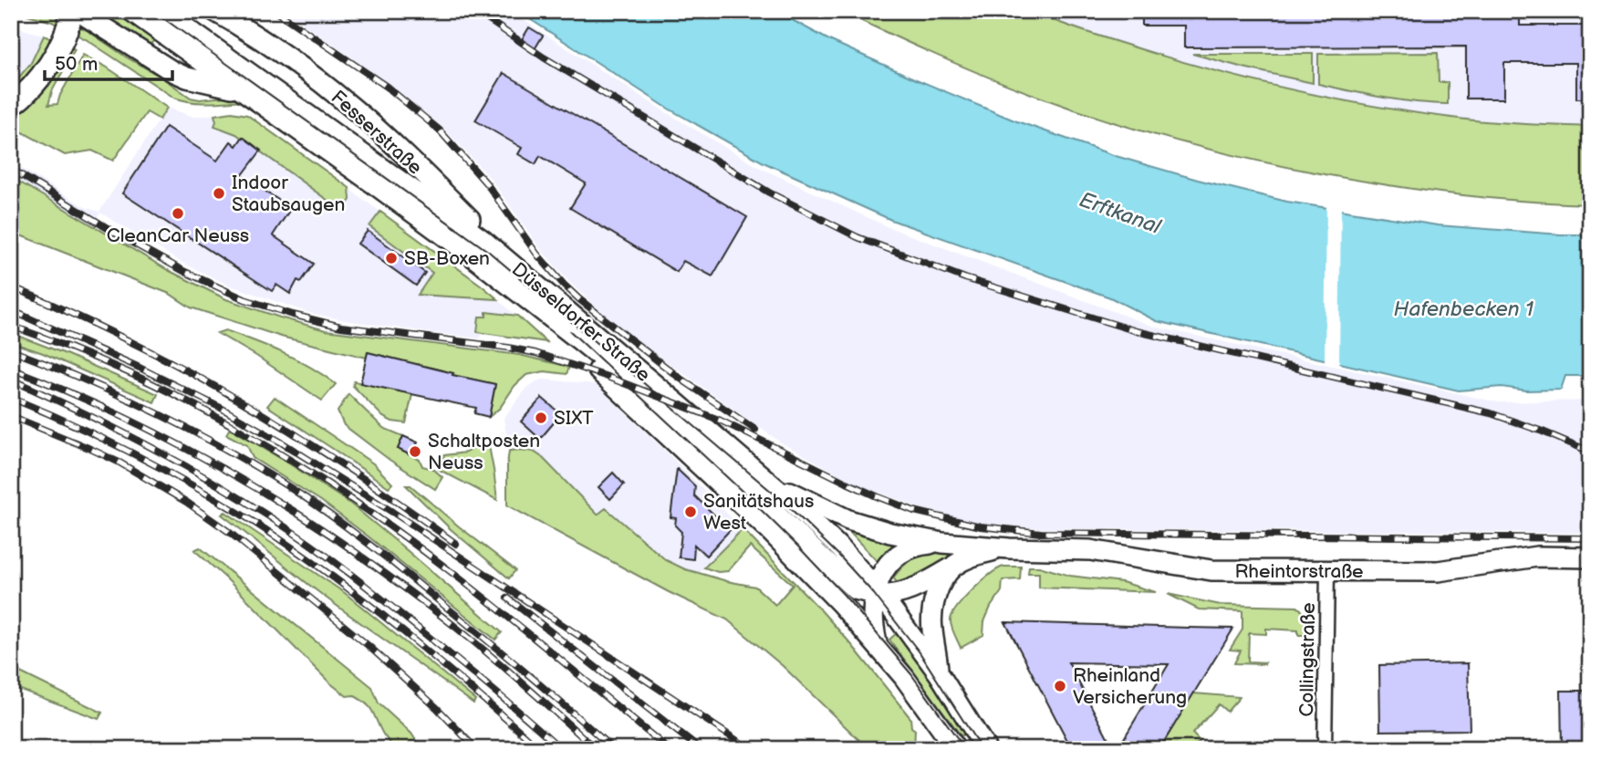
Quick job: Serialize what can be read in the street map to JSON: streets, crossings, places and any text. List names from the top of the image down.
{
  "streets": {
    "main road": ["Fesserstraße", "Düsseldorfer Straße", "Rheintorstraße"],
    "street": ["Collingstraße"]
  },
  "crossings": [
    ["Fesserstraße", "Düsseldorfer Straße"],
    ["Düsseldorfer Straße", "Rheintorstraße"],
    ["Rheintorstraße", "Collingstraße"]
  ],
  "water": ["Erftkanal", "Hafenbecken 1"],
  "places": [
    "Indoor Staubsaugen",
    "CleanCar Neuss",
    "SB-Boxen",
    "SIXT",
    "Schaltposten Neuss",
    "Sanitätshaus West",
    "Rheinland Versicherung"
  ],
  "scale_bar": "50 m"
}
